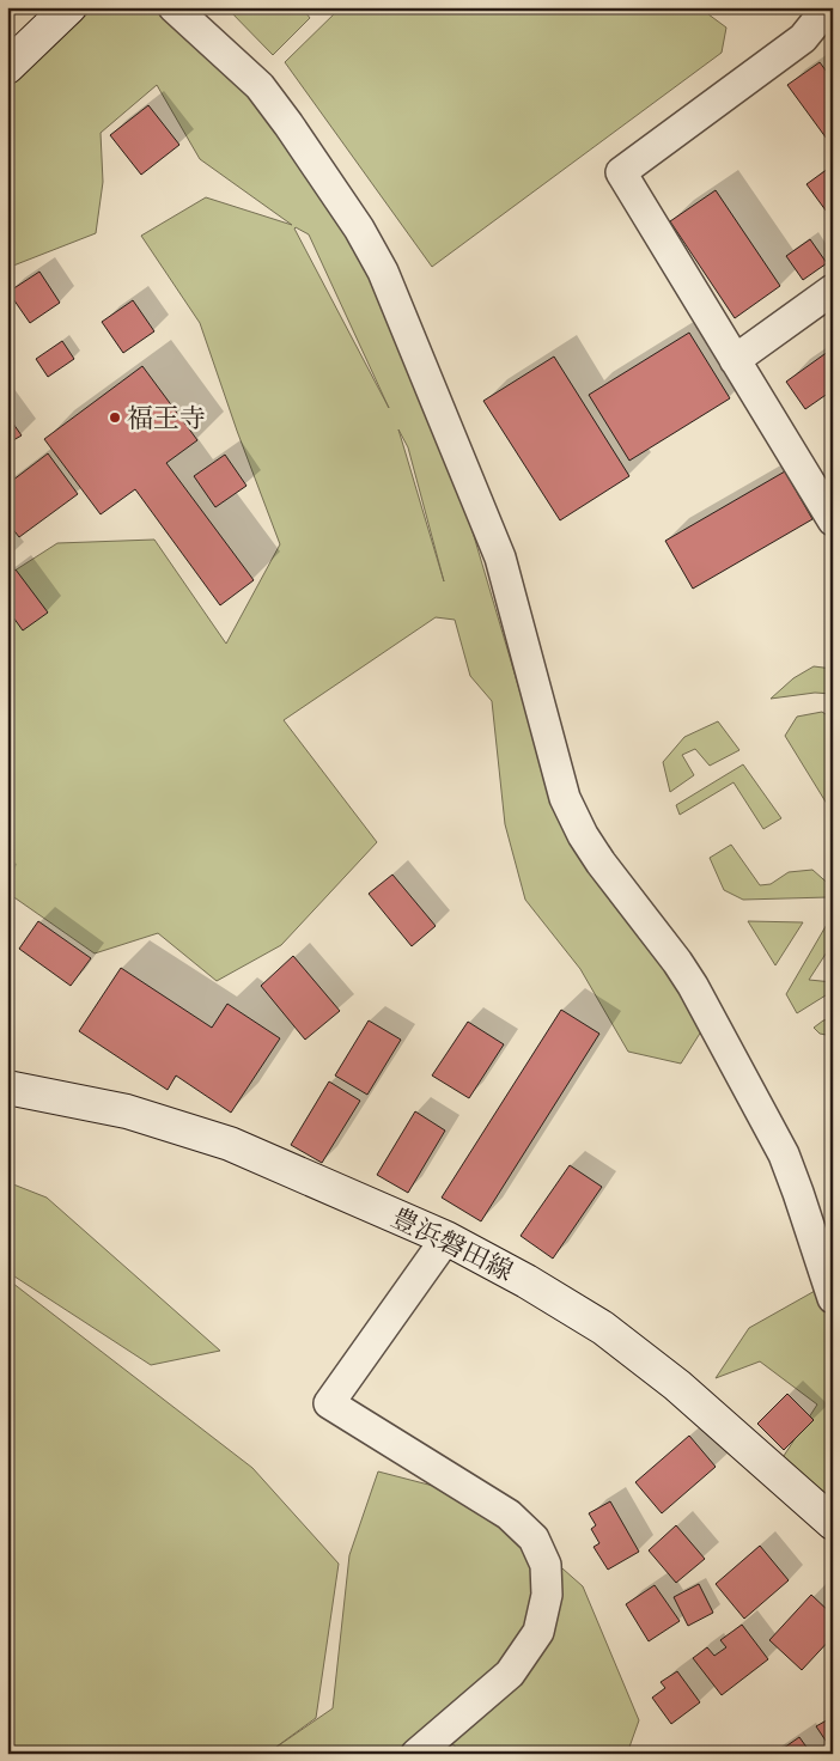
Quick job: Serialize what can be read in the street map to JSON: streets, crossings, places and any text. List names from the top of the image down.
{
  "streets": {
    "main road": ["豊浜磐田線"]
  },
  "places": ["福王寺"]
}
